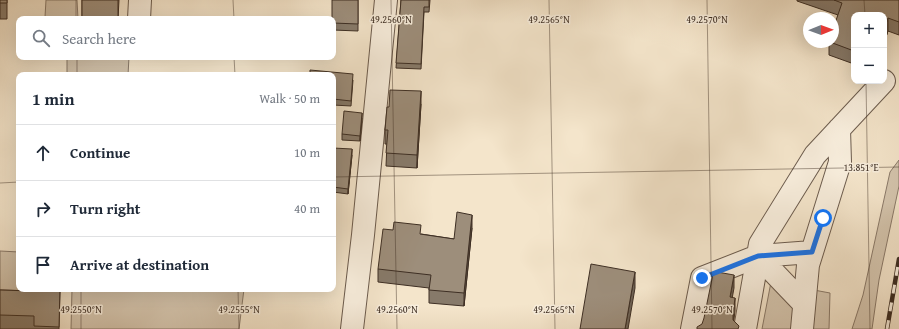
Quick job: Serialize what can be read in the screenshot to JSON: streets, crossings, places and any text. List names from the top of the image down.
{
  "north": "right",
  "page": {
    "map_buttons": ["+", "−"],
    "search": "Search here",
    "heading": ["1 min", "Walk · 50 m"],
    "list": [
      ["Continue", "10 m"],
      ["Turn right", "40 m"],
      "Arrive at destination"
    ]
  },
  "coordinates": [
    "49.2560°N",
    "49.2565°N",
    "49.2570°N",
    "13.851°E",
    "49.2550°N",
    "49.2555°N"
  ]
}
